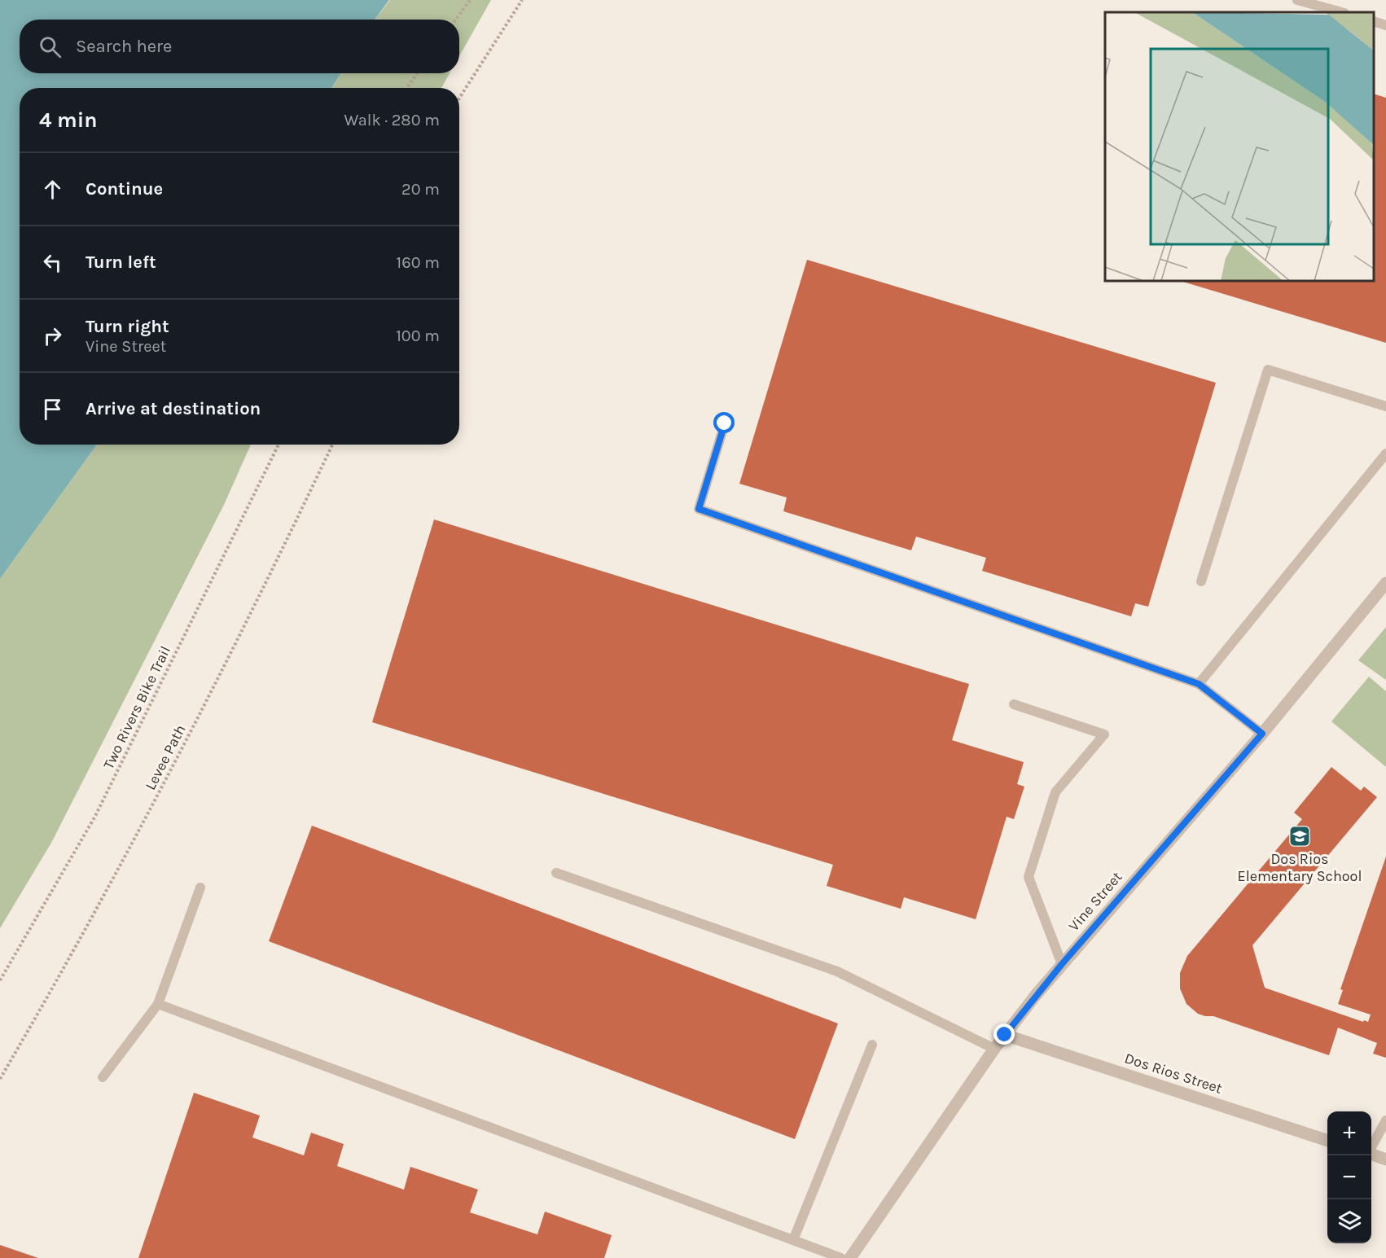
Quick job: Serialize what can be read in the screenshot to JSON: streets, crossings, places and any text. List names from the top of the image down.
{
  "streets": {
    "street": ["Vine Street", "Dos Rios Street"],
    "path": ["Two Rivers Bike Trail", "Levee Path"]
  },
  "crossings": [
    ["Vine Street", "Dos Rios Street"]
  ],
  "places": {
    "school or university": ["Dos Rios Elementary School"]
  },
  "page": {
    "search": "Search here",
    "heading": ["4 min", "Walk · 280 m"],
    "list": [
      ["Continue", "20 m"],
      ["Turn left", "160 m"],
      ["Turn right", "Vine Street", "100 m"],
      "Arrive at destination"
    ],
    "map_buttons": ["+", "−"]
  }
}
